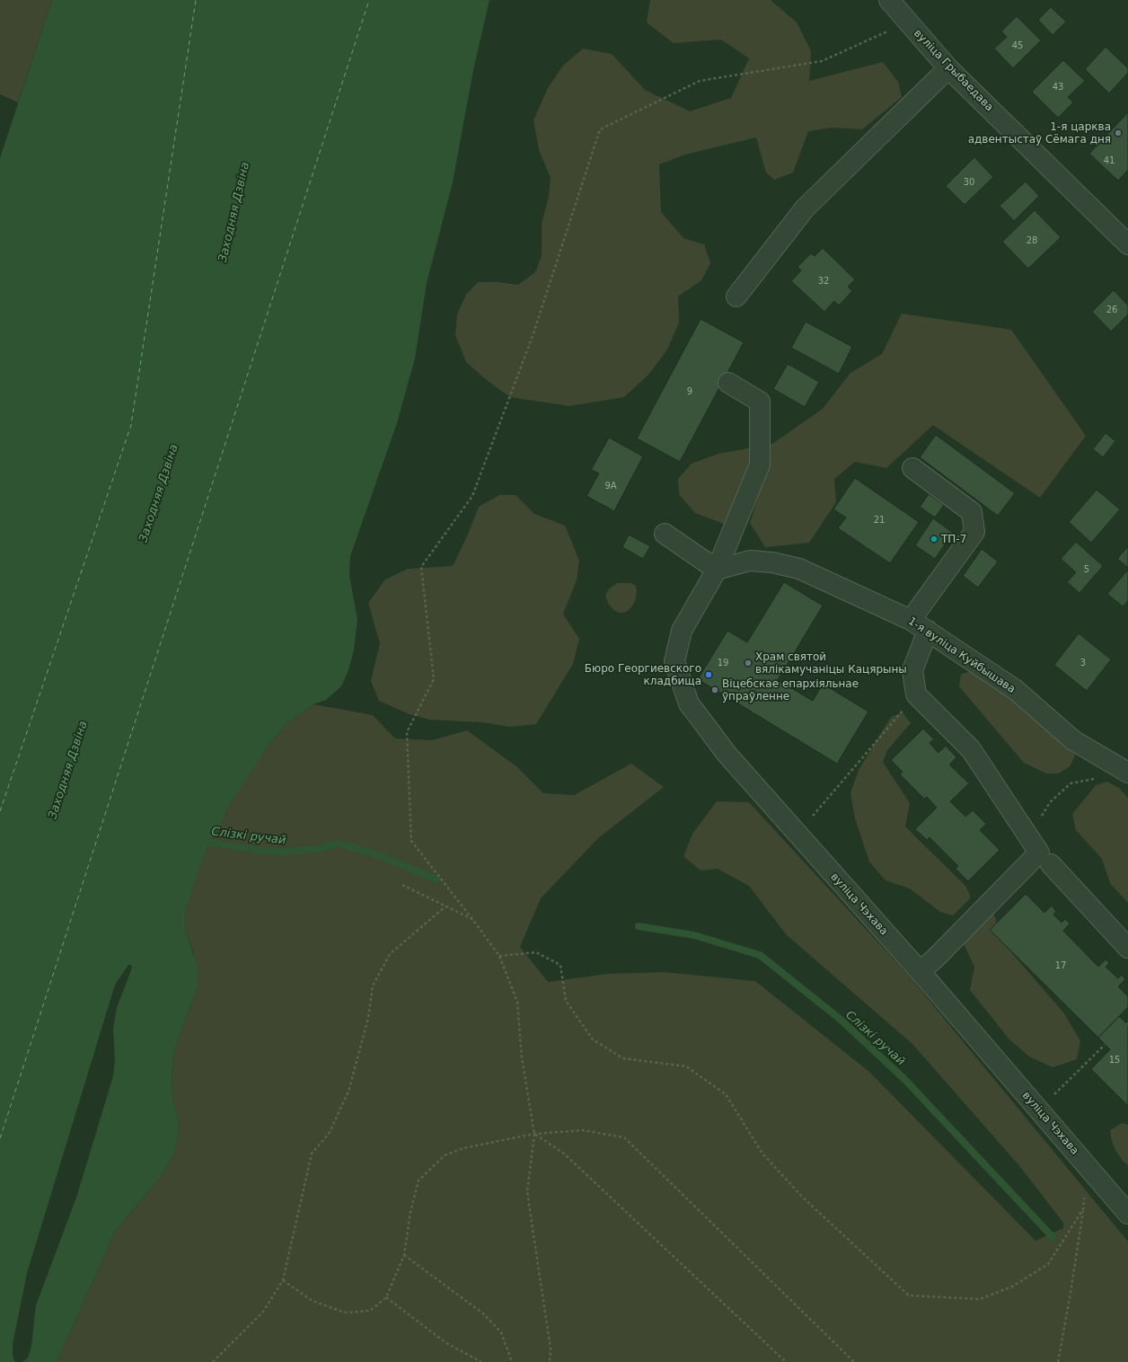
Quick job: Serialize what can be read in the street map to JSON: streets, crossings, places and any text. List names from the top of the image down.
{
  "streets": {
    "street": ["вуліца Грыбаедава", "1-я вуліца Куйбышава", "вуліца Чэхава"]
  },
  "crossings": [
    ["1-я вуліца Куйбышава", "вуліца Чэхава"]
  ],
  "water": ["Заходняя Дзвіна", "Слізкі ручай"],
  "places": [
    "1-я царква адвентыстаў Сёмага дня",
    "ТП-7",
    "Храм святой вялікамучаніцы Кацярыны",
    "Бюро Георгиевского кладбища",
    "Віцебскае епархіяльнае ўпраўленне"
  ],
  "house_numbers": [
    "45",
    "43",
    "41",
    "30",
    "28",
    "32",
    "26",
    "9",
    "9А",
    "21",
    "5",
    "19",
    "3",
    "17",
    "15"
  ]
}
